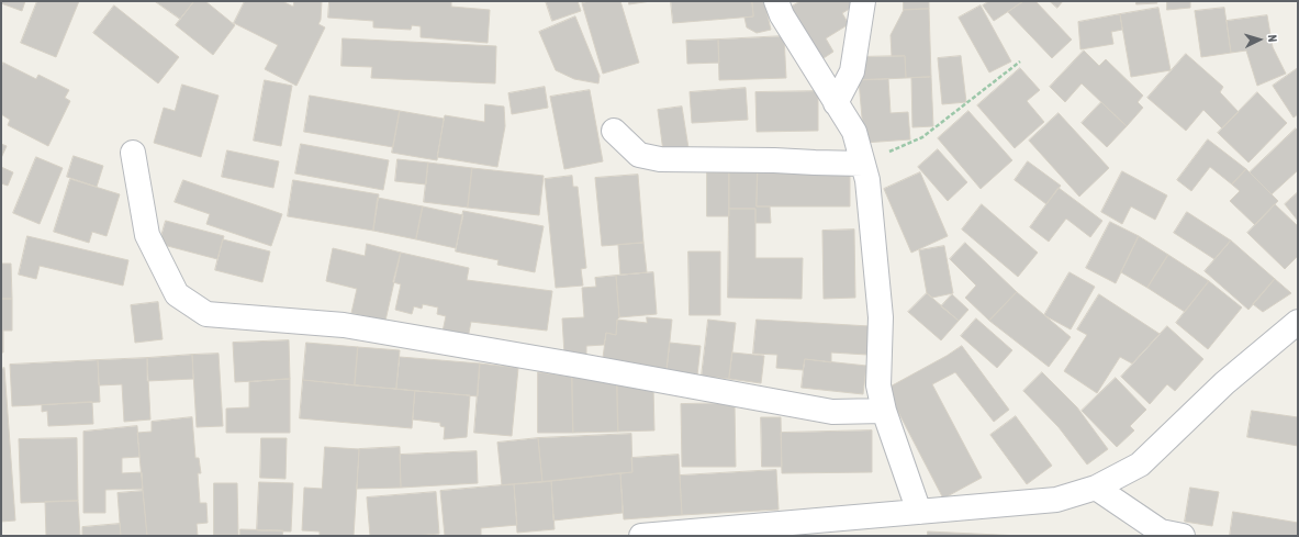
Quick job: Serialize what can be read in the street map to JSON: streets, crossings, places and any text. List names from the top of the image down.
{
  "north": "right"
}
